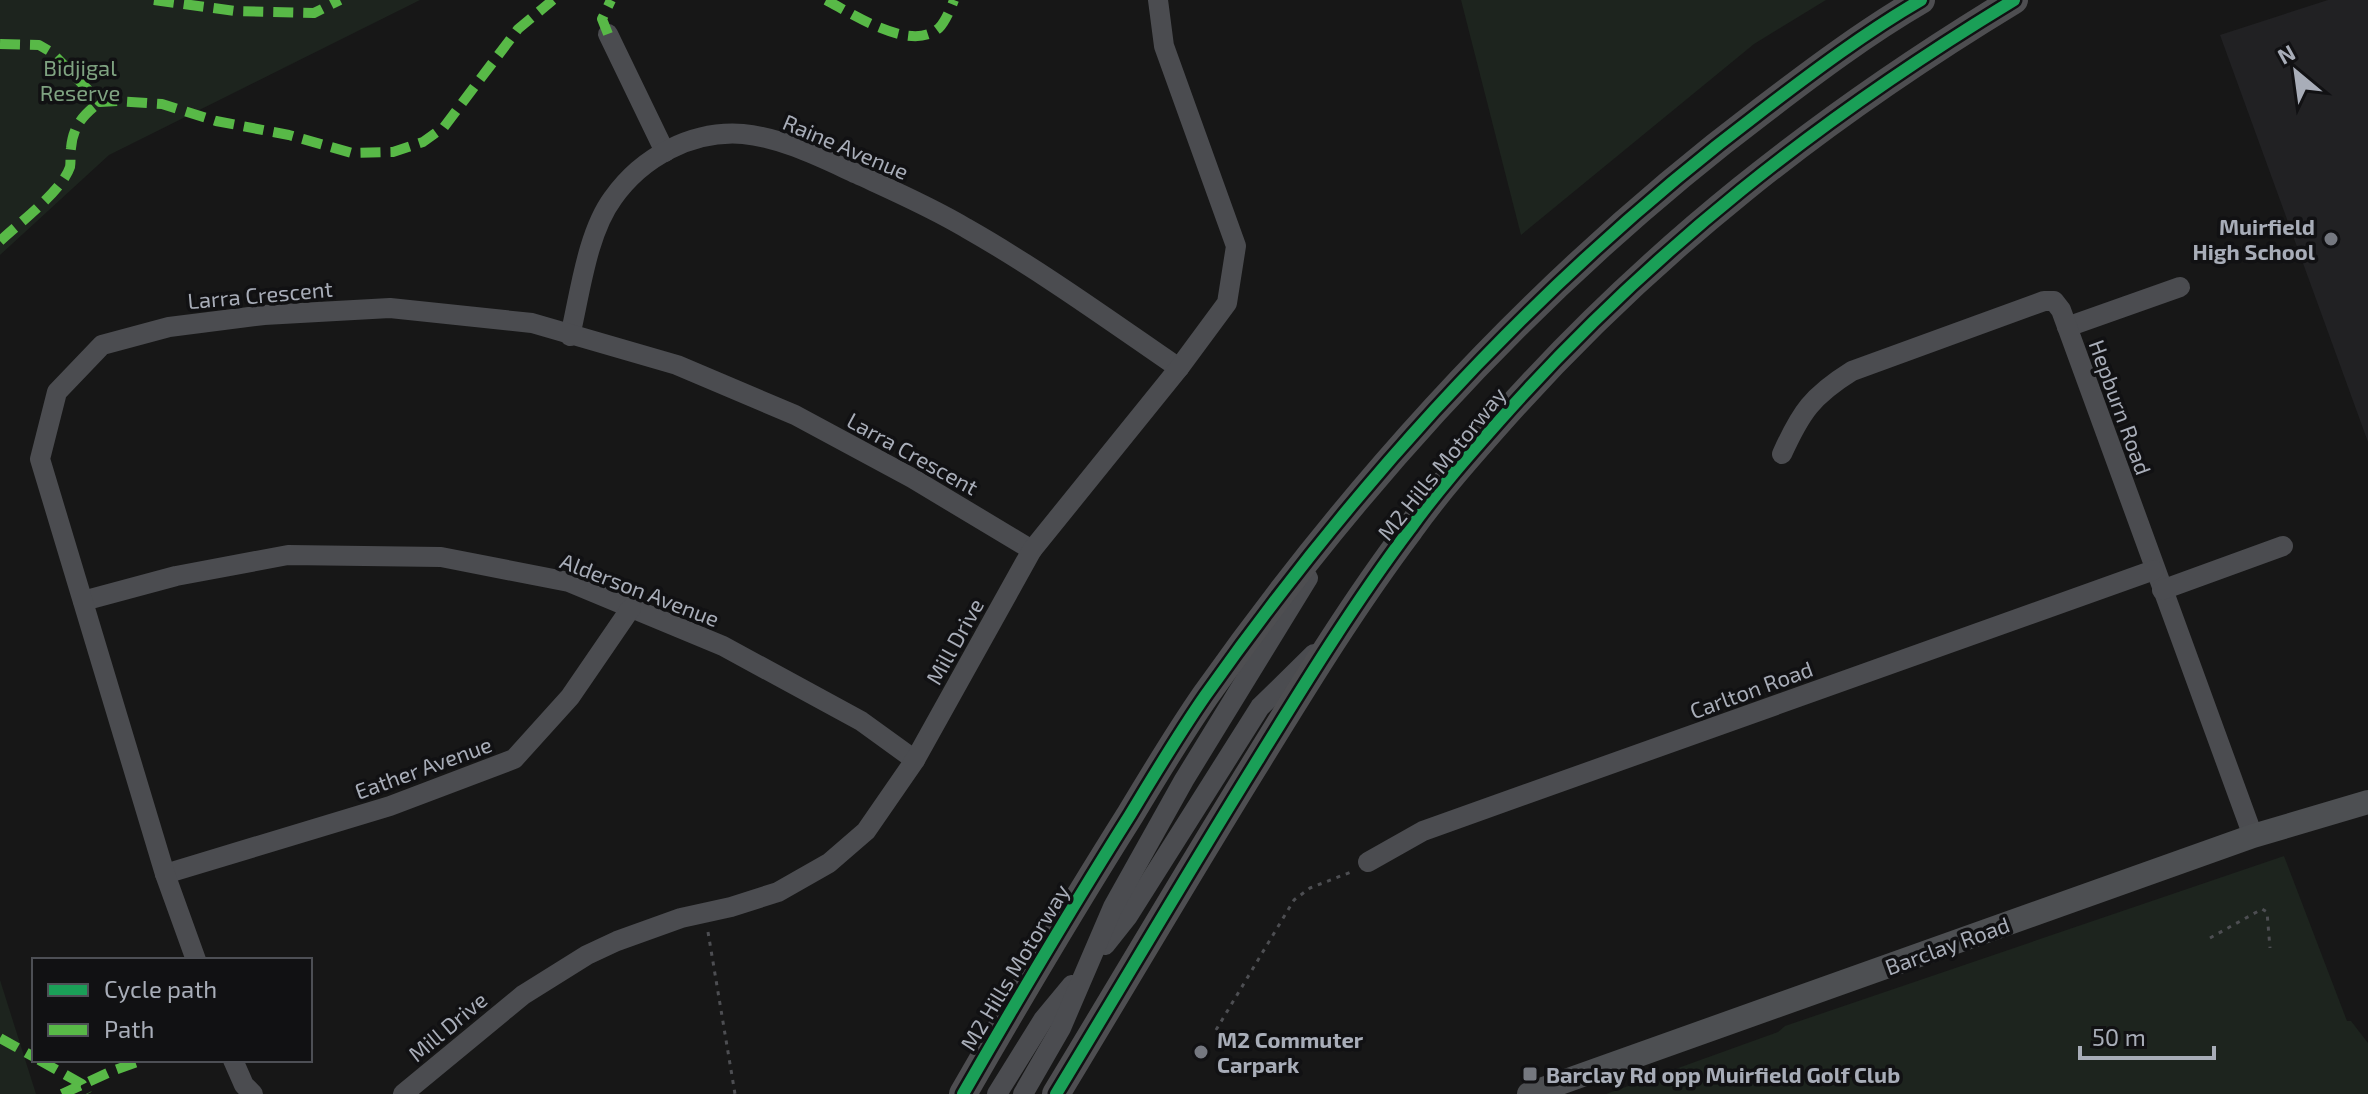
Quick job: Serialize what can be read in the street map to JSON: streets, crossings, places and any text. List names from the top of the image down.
{
  "streets": {
    "highway": ["M2 Hills Motorway"],
    "main road": ["Barclay Road"],
    "street": [
      "Raine Avenue",
      "Larra Crescent",
      "Hepburn Road",
      "Alderson Avenue",
      "Mill Drive",
      "Carlton Road",
      "Eather Avenue"
    ]
  },
  "crossings": [
    ["Raine Avenue", "Larra Crescent"],
    ["Raine Avenue", "Mill Drive"],
    ["Larra Crescent", "Alderson Avenue"],
    ["Larra Crescent", "Mill Drive"],
    ["Larra Crescent", "Eather Avenue"],
    ["Hepburn Road", "Carlton Road"],
    ["Hepburn Road", "Barclay Road"],
    ["Alderson Avenue", "Mill Drive"],
    ["Alderson Avenue", "Eather Avenue"]
  ],
  "parks": ["Bidjigal Reserve"],
  "places": {
    "other": ["Muirfield High School", "M2 Commuter Carpark"],
    "transit": ["Barclay Rd opp Muirfield Golf Club"]
  },
  "legend": ["Cycle path", "Path"],
  "scale_bar": "50 m",
  "north": "top left"
}
